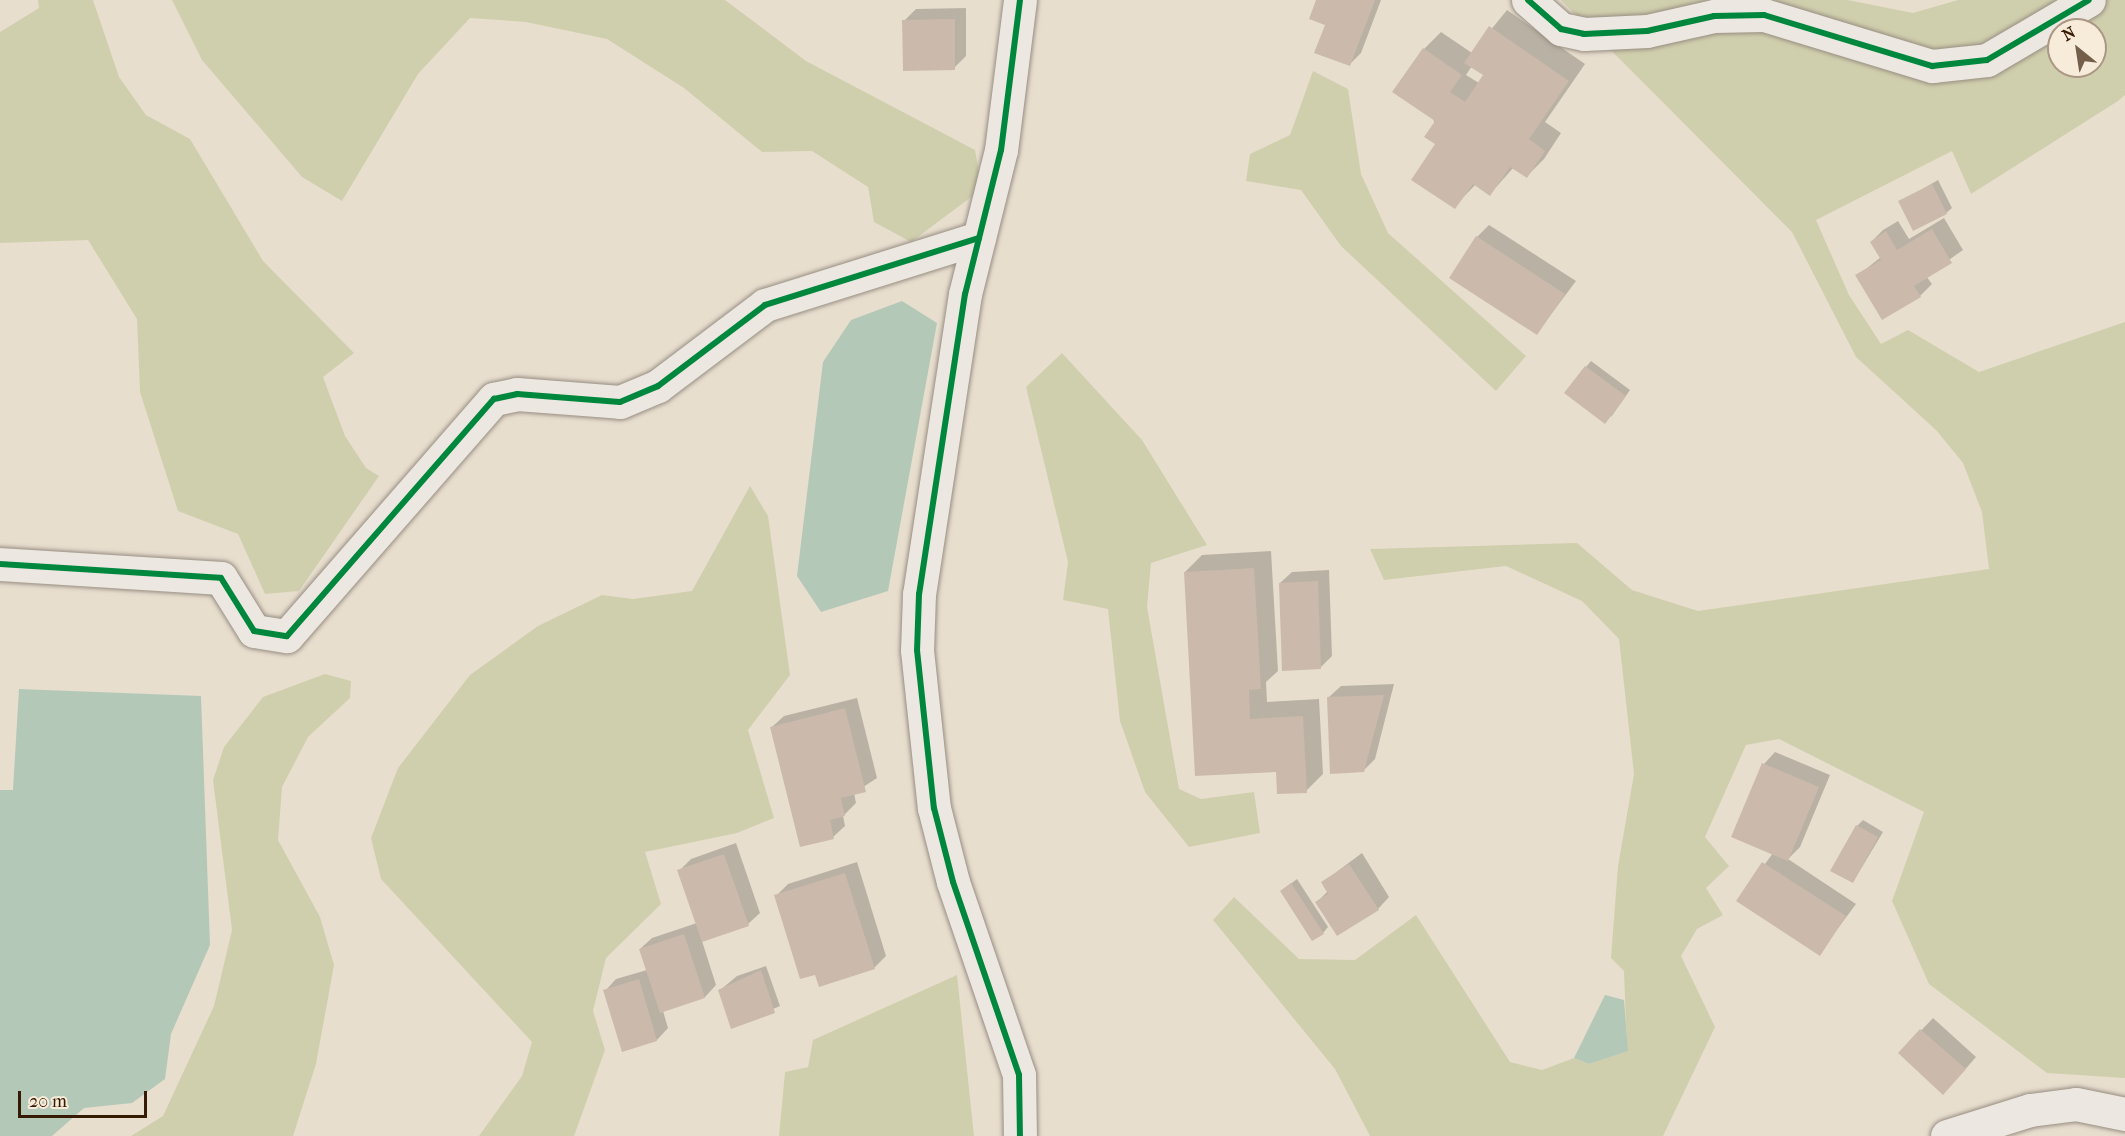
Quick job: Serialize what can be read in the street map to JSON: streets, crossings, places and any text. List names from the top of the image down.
{
  "scale_bar": "20 m",
  "north": "top left"
}
